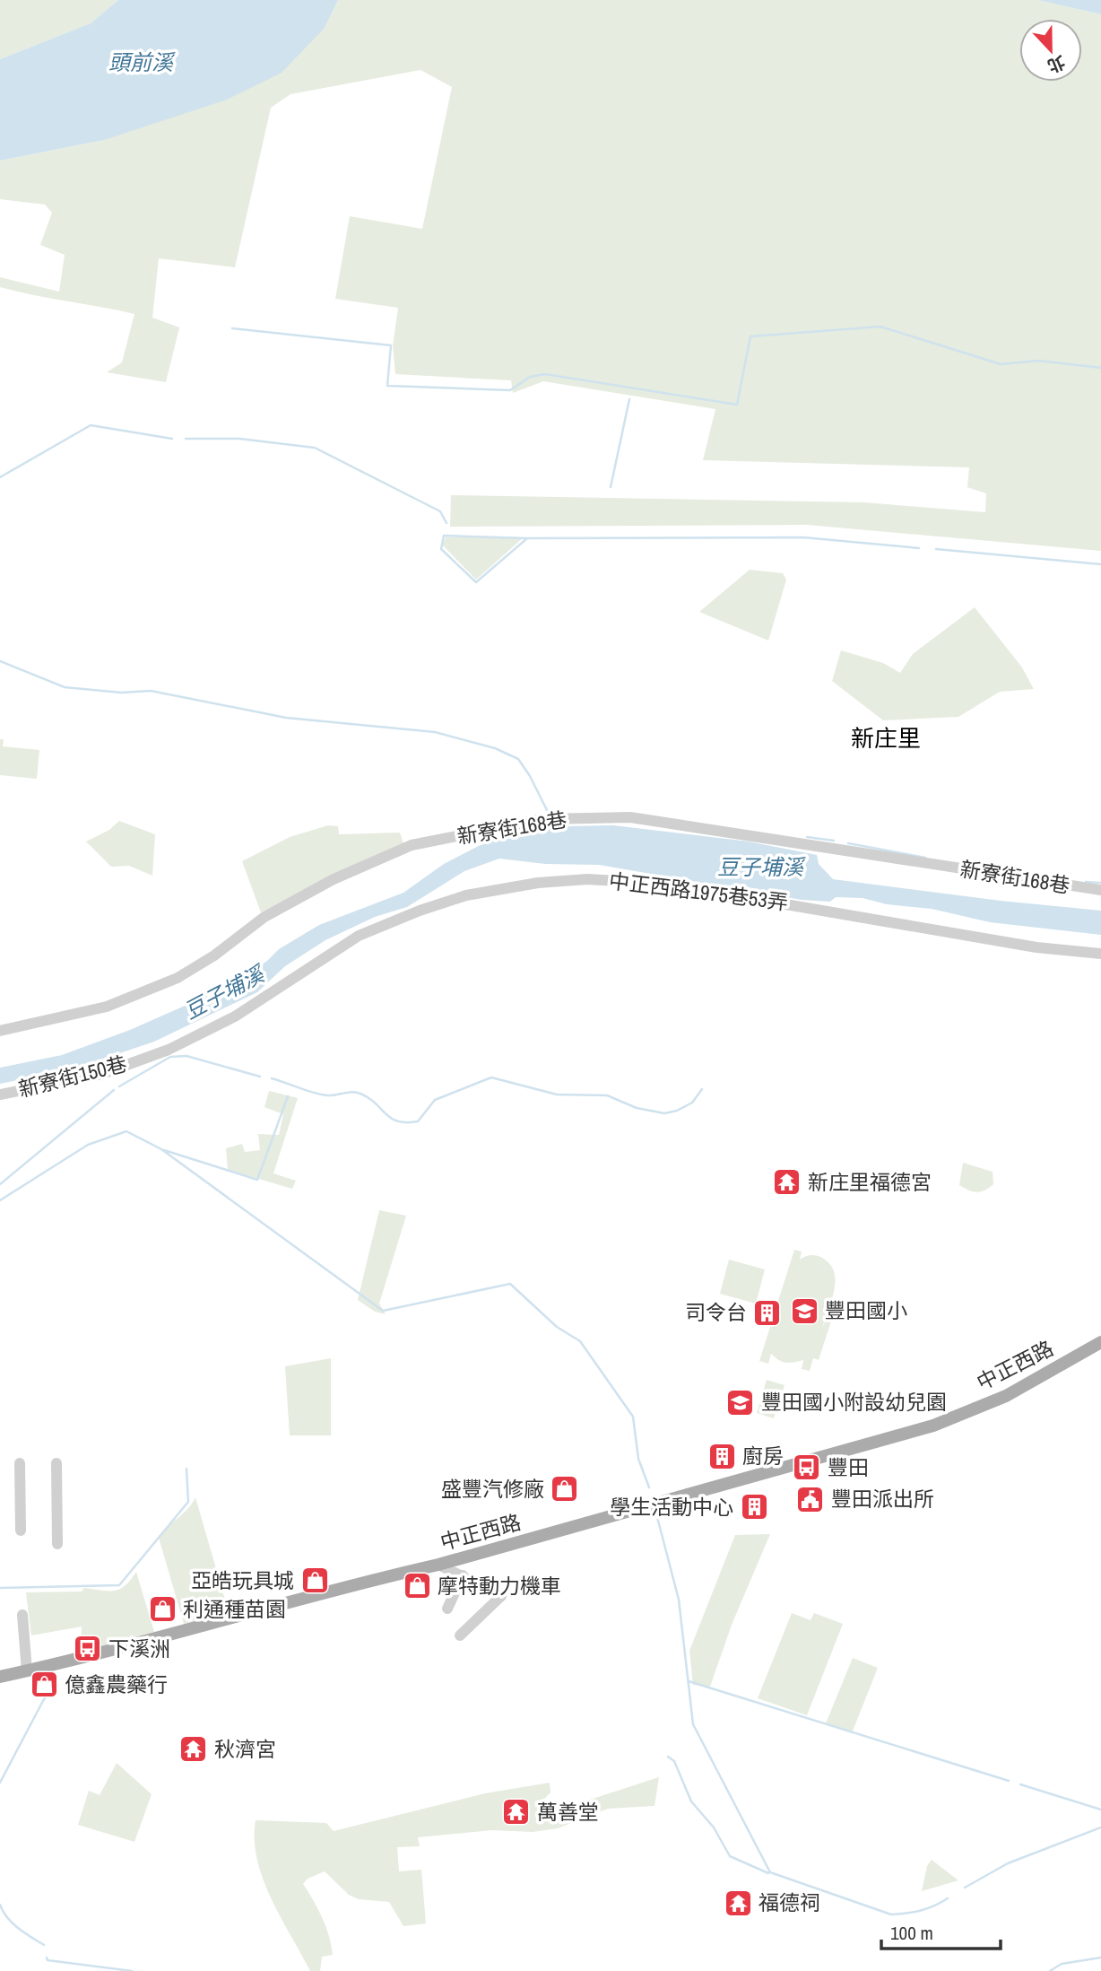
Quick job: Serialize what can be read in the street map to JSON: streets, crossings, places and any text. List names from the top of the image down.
{
  "streets": {
    "main road": ["中正西路"],
    "street": ["新寮街168巷", "中正西路1975巷53弄", "新寮街150巷"]
  },
  "crossings": [
    ["中正西路1975巷53弄", "新寮街150巷"]
  ],
  "districts": ["新庄里"],
  "water": ["頭前溪", "豆子埔溪"],
  "places": {
    "temple": [
      "新庄里福德宮",
      "秋濟宮",
      "萬善堂",
      "福德祠"
    ],
    "school or university": ["豐田國小", "豐田國小附設幼兒園"],
    "building": ["司令台", "廚房", "學生活動中心"],
    "bus stop": ["豐田", "下溪洲"],
    "shop": [
      "盛豐汽修廠",
      "亞皓玩具城",
      "摩特動力機車",
      "利通種苗園",
      "億鑫農藥行"
    ],
    "public building": ["豐田派出所"]
  },
  "scale_bar": "100 m",
  "north": "bottom"
}
